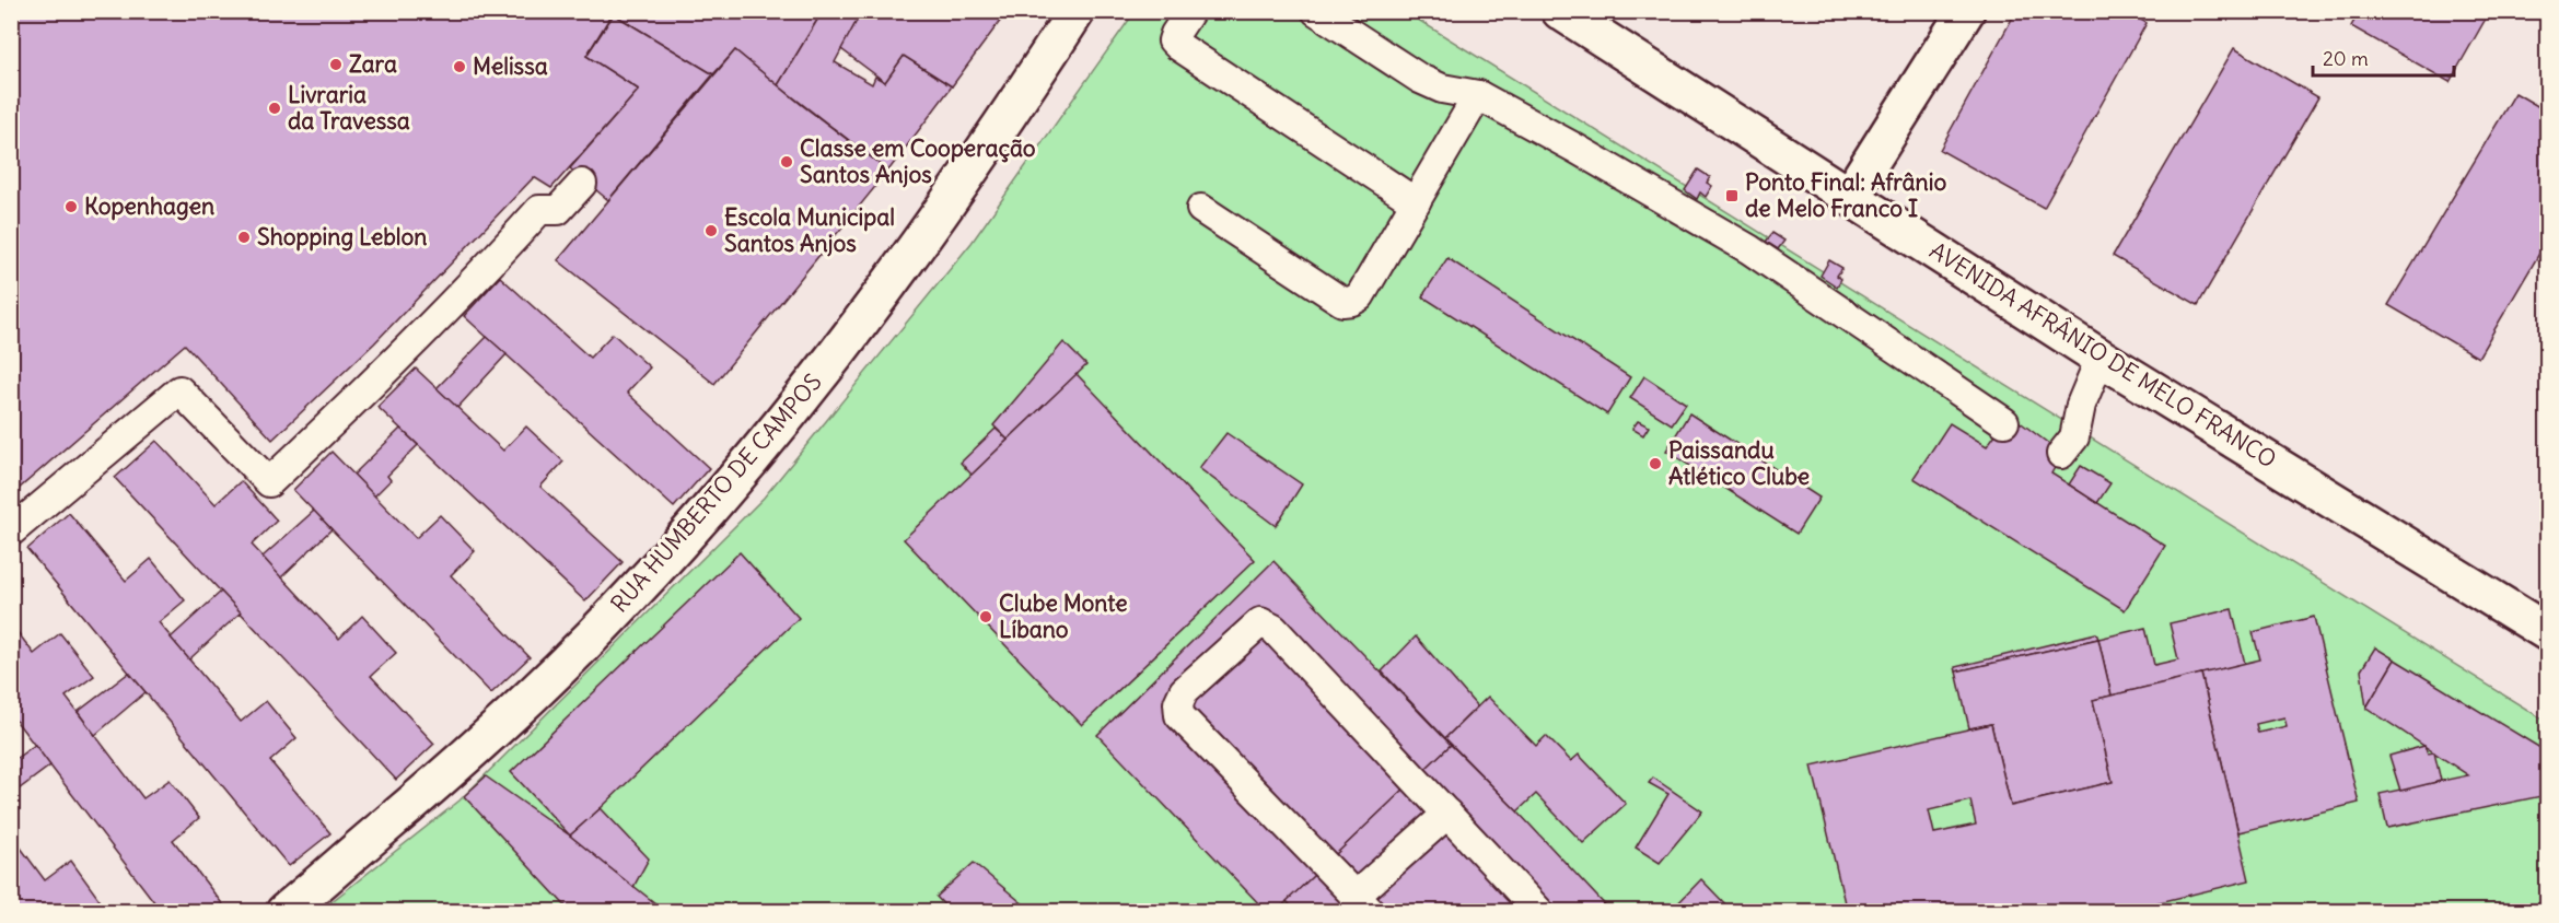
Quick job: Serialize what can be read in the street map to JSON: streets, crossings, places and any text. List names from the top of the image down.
{
  "streets": {
    "street": ["AVENIDA AFRÂNIO DE MELO FRANCO", "RUA HUMBERTO DE CAMPOS"]
  },
  "places": {
    "other": [
      "Zara",
      "Melissa",
      "Livraria da Travessa",
      "Classe em Cooperação Santos Anjos",
      "Kopenhagen",
      "Escola Municipal Santos Anjos",
      "Shopping Leblon",
      "Paissandu Atlético Clube",
      "Clube Monte Líbano"
    ],
    "transit": ["Ponto Final: Afrânio de Melo Franco I"]
  },
  "scale_bar": "20 m"
}
